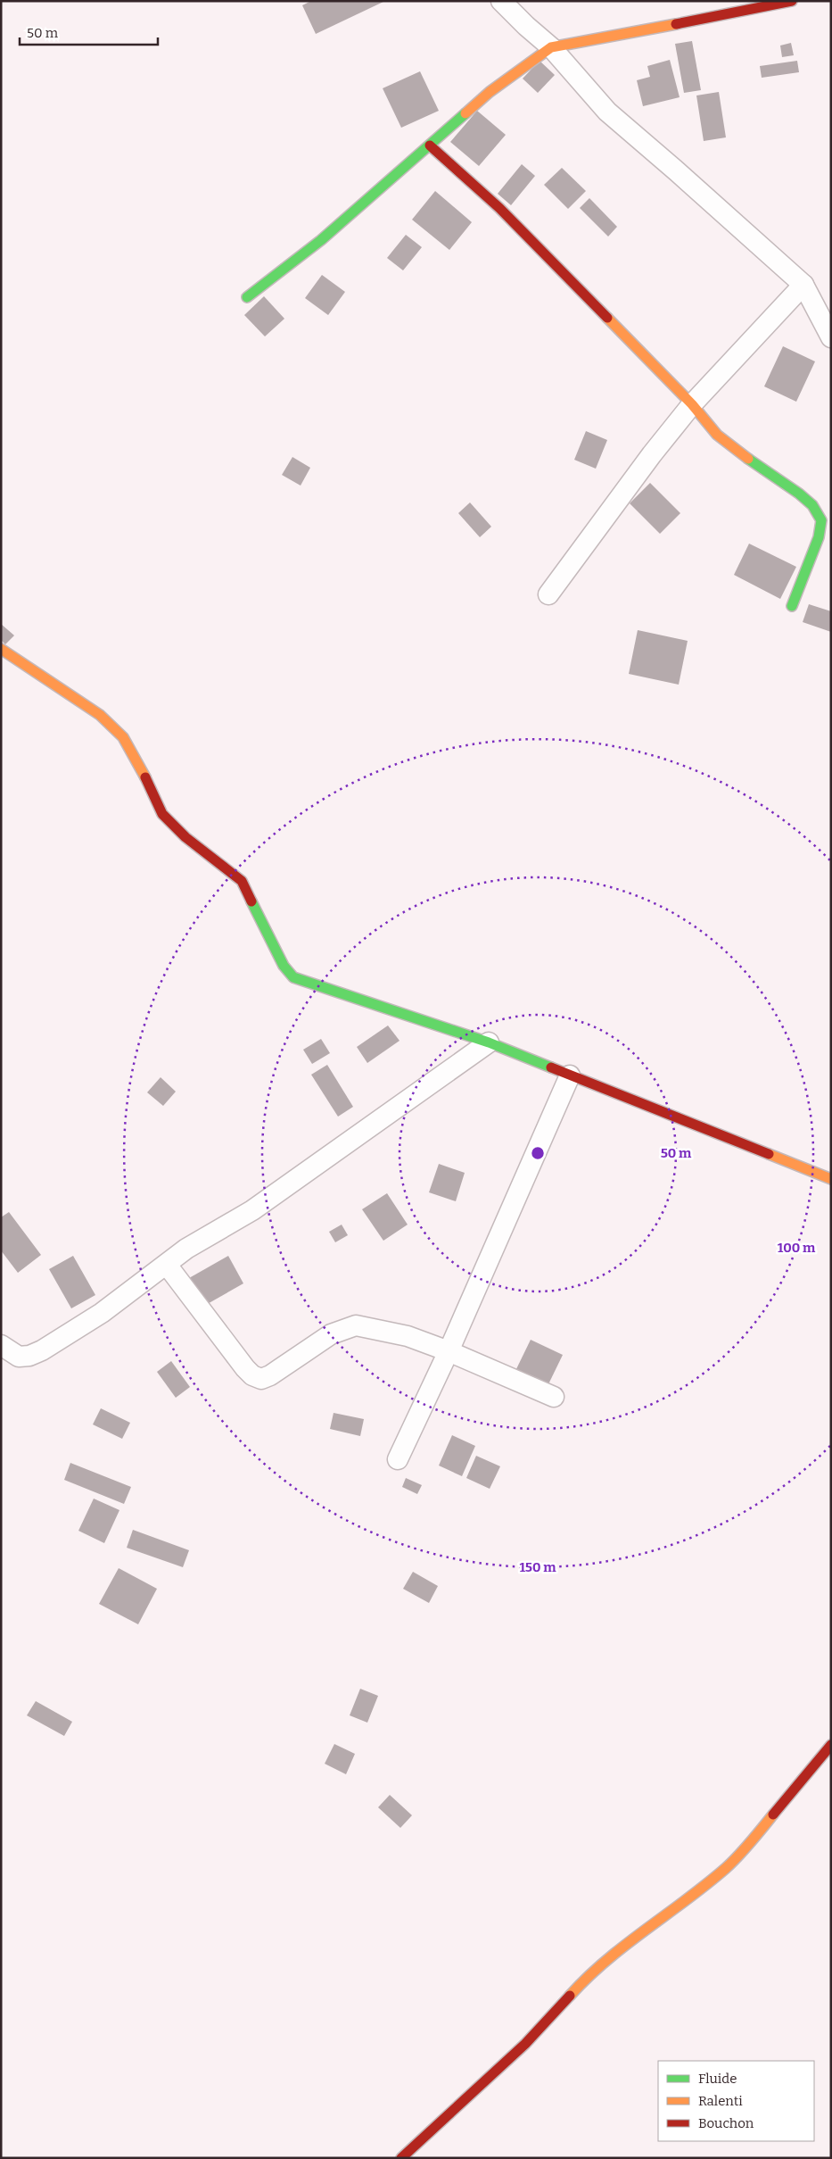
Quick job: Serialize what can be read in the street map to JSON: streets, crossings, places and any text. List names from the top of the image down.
{
  "legend": ["Fluide", "Ralenti", "Bouchon"],
  "scale_bar": "50 m",
  "rings": ["50 m", "100 m", "150 m"]
}
